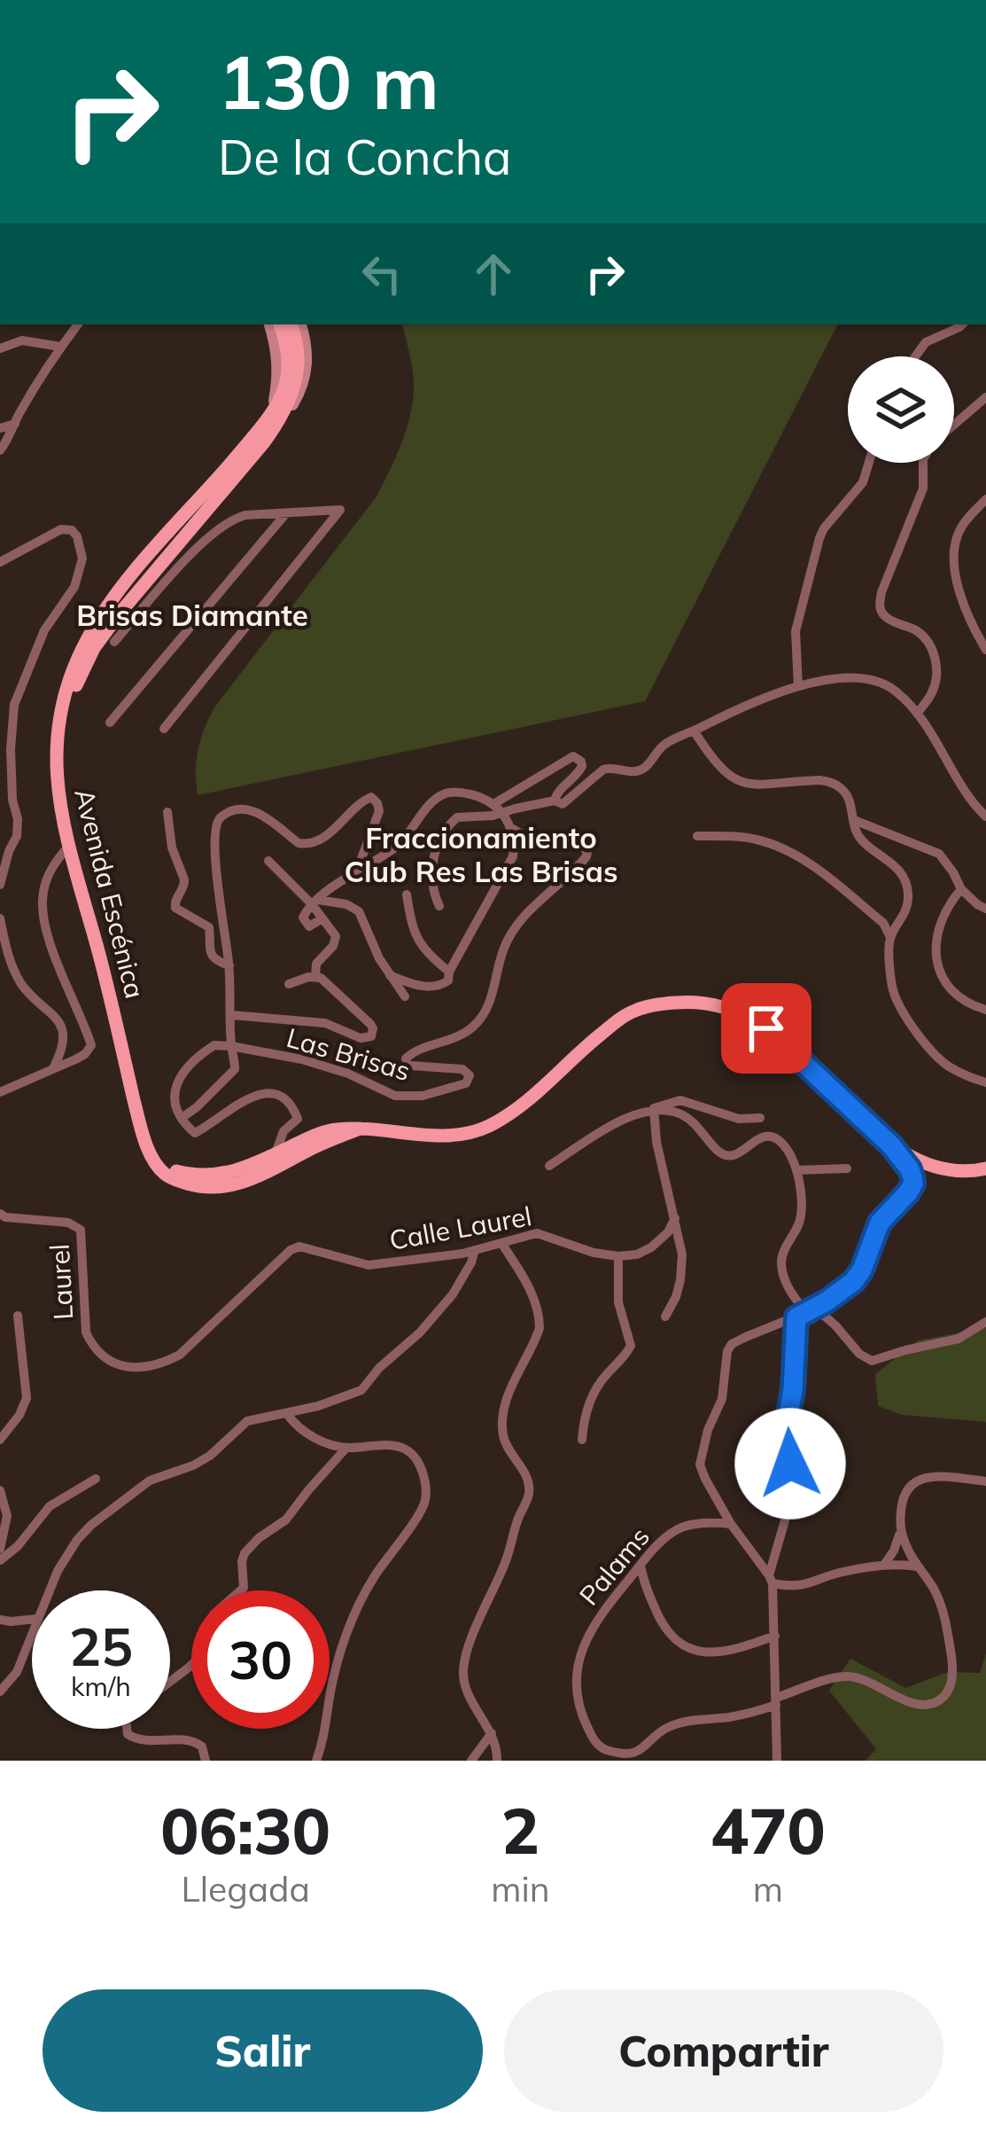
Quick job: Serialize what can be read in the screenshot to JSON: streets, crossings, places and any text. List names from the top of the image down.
{
  "streets": {
    "main road": ["Avenida Escénica"],
    "street": [
      "Las Brisas",
      "Calle Laurel",
      "Laurel",
      "Palams"
    ]
  },
  "crossings": [
    ["Calle Laurel", "Laurel"]
  ],
  "districts": ["Brisas Diamante", "Fraccionamiento Club Res Las Brisas"],
  "page": {
    "turn": ["130 m", "De la Concha"],
    "speed": "25 km/h",
    "limit": "30",
    "eta": [
      "06:30",
      "Llegada",
      "2",
      "min",
      "470",
      "m"
    ],
    "buttons": ["Salir", "Compartir"]
  }
}
